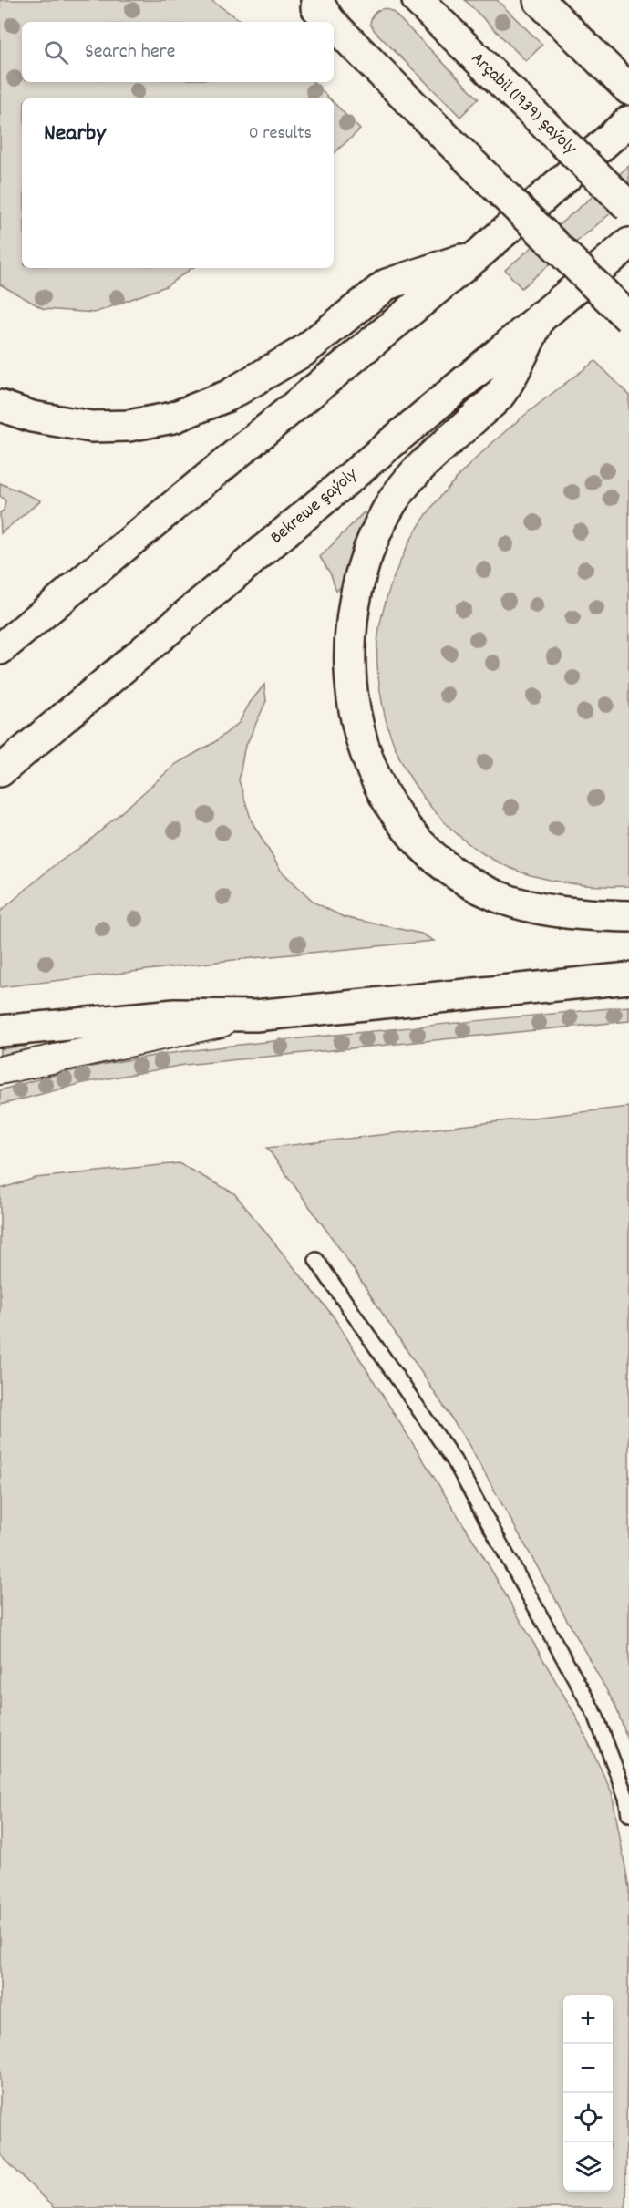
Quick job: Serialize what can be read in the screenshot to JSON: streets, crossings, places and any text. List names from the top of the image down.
{
  "streets": {
    "main road": ["Arçabil (1939) şaýoly", "Bekrewe şaýoly"]
  },
  "page": {
    "search": "Search here",
    "heading": ["Nearby", "0 results"],
    "map_buttons": ["+", "−"]
  }
}
